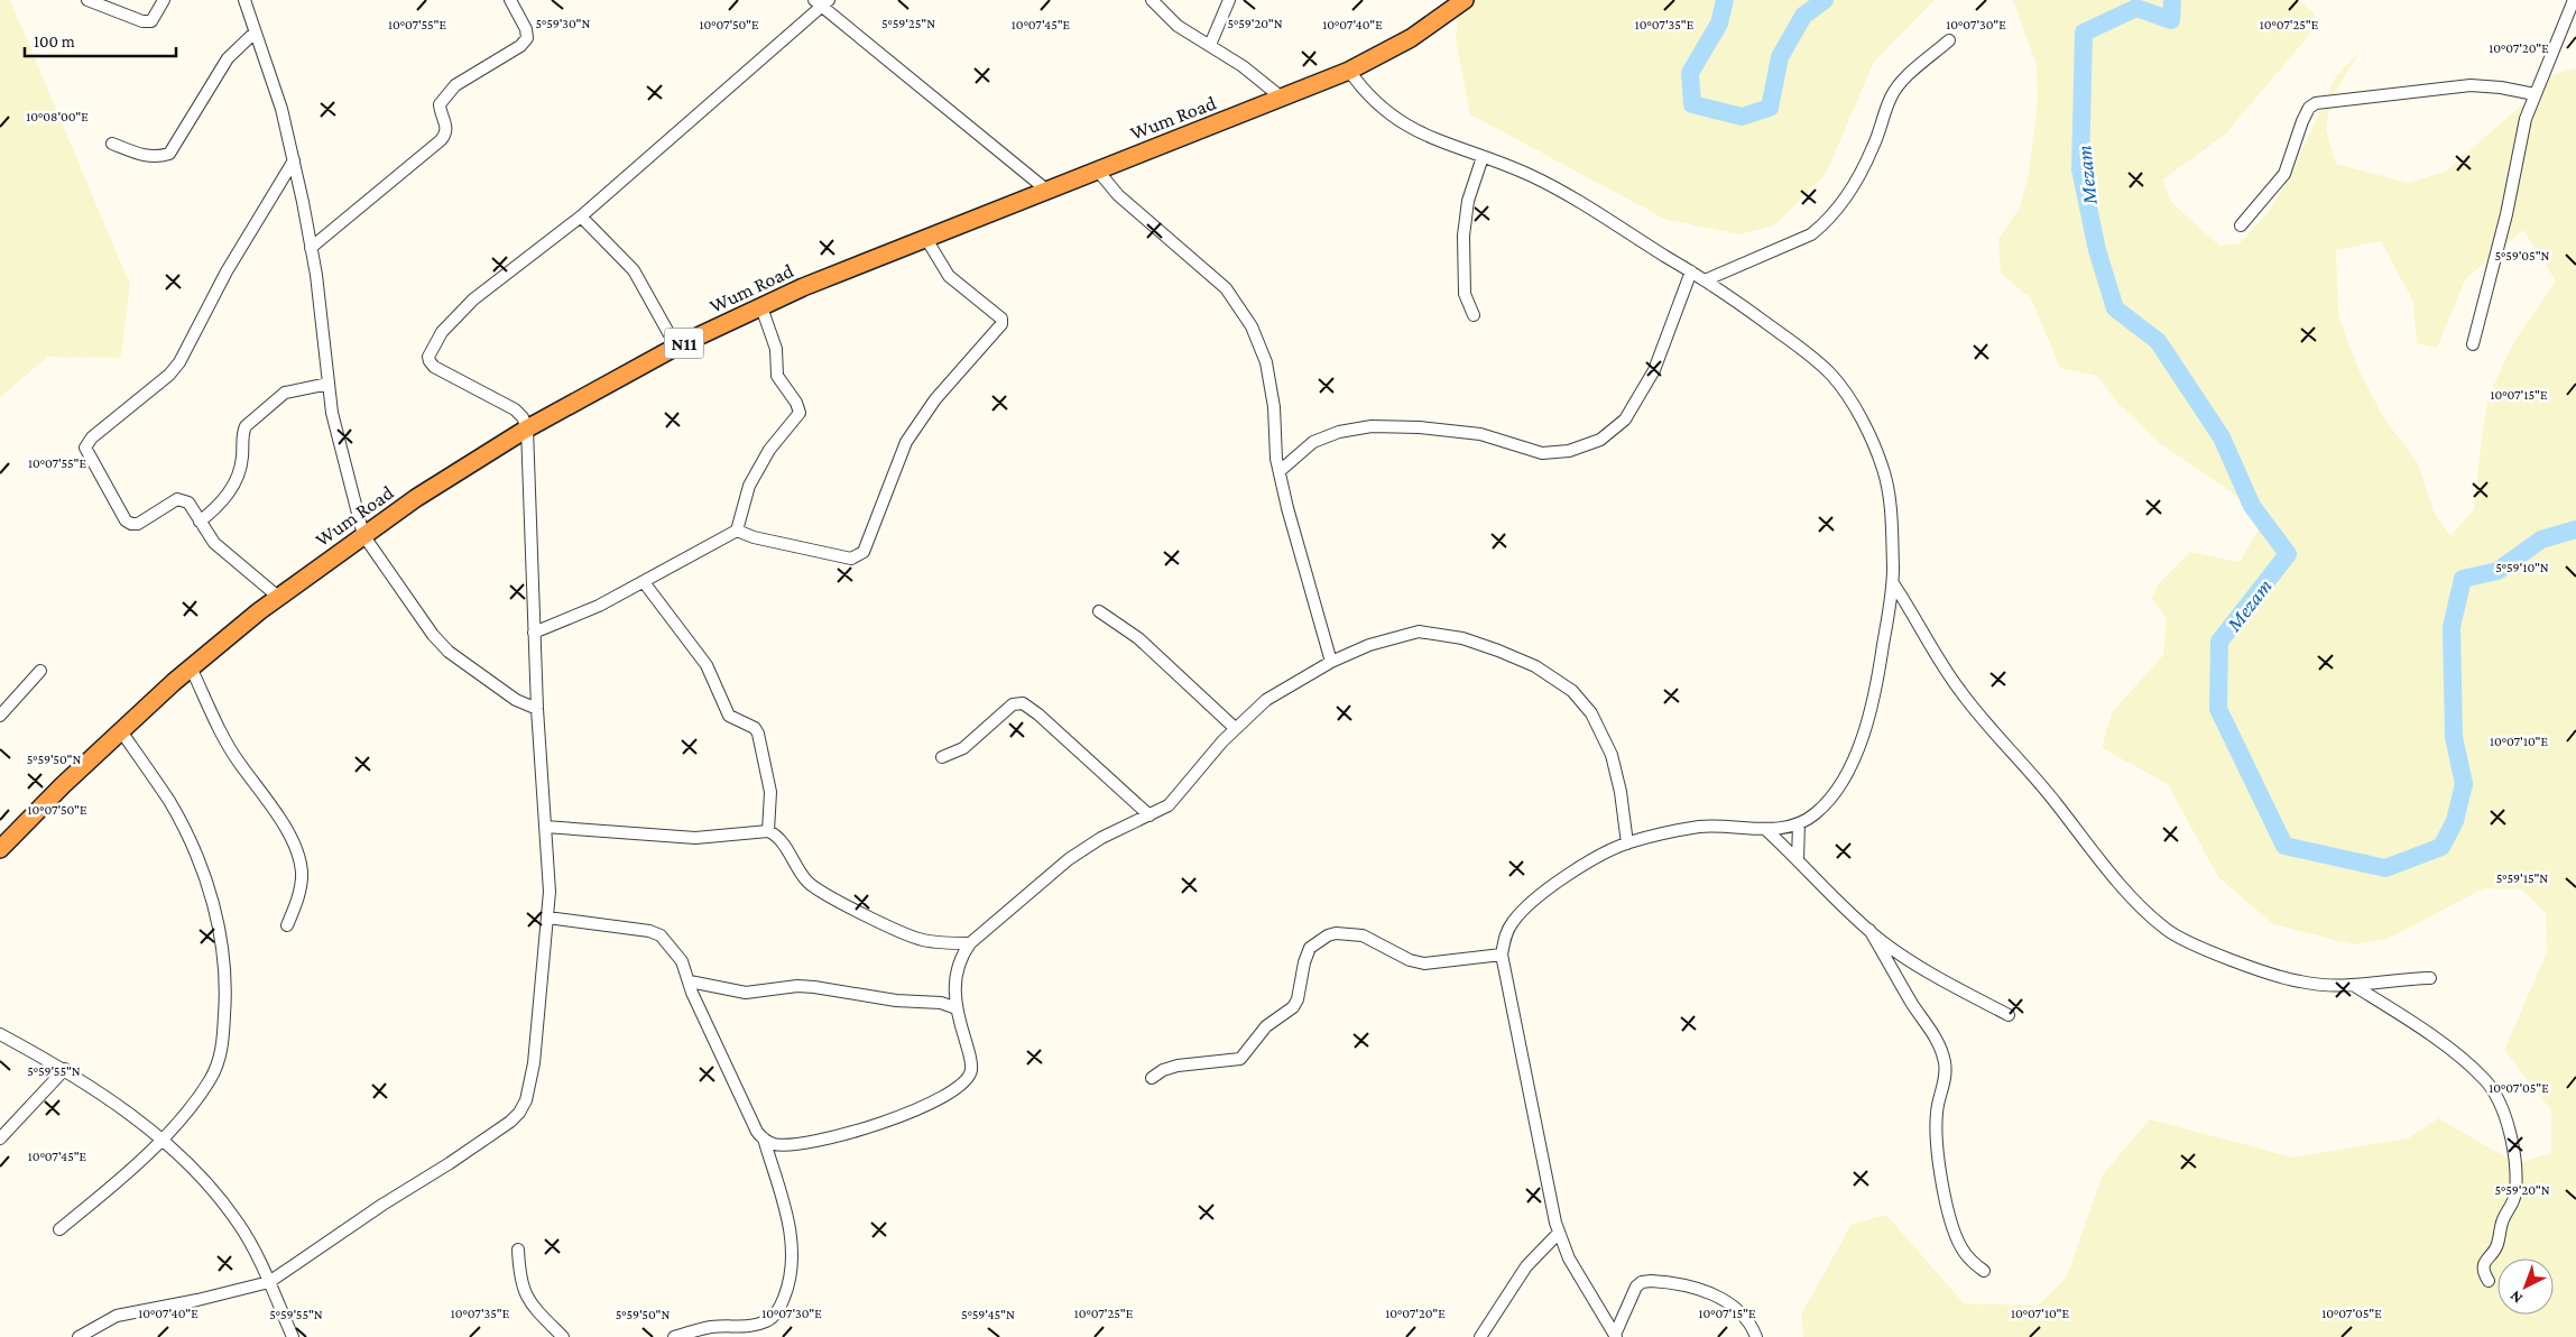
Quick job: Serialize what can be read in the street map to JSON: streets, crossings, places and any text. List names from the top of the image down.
{
  "streets": {
    "highway": ["Wum Road", "N11"]
  },
  "water": ["Mezam"],
  "scale_bar": "100 m",
  "north": "bottom left",
  "coordinates": [
    "5°59'30\"N",
    "5°59'25\"N",
    "5°59'20\"N",
    "10°07'55\"E",
    "10°07'45\"E",
    "10°07'40\"E",
    "10°07'35\"E",
    "10°07'25\"E",
    "10°07'50\"E",
    "10°07'30\"E",
    "10°07'20\"E",
    "10°08'00\"E",
    "5°59'05\"N",
    "10°07'15\"E",
    "5°59'10\"N",
    "10°07'10\"E",
    "5°59'50\"N",
    "5°59'15\"N",
    "5°59'55\"N",
    "10°07'05\"E",
    "5°59'45\"N"
  ]
}
